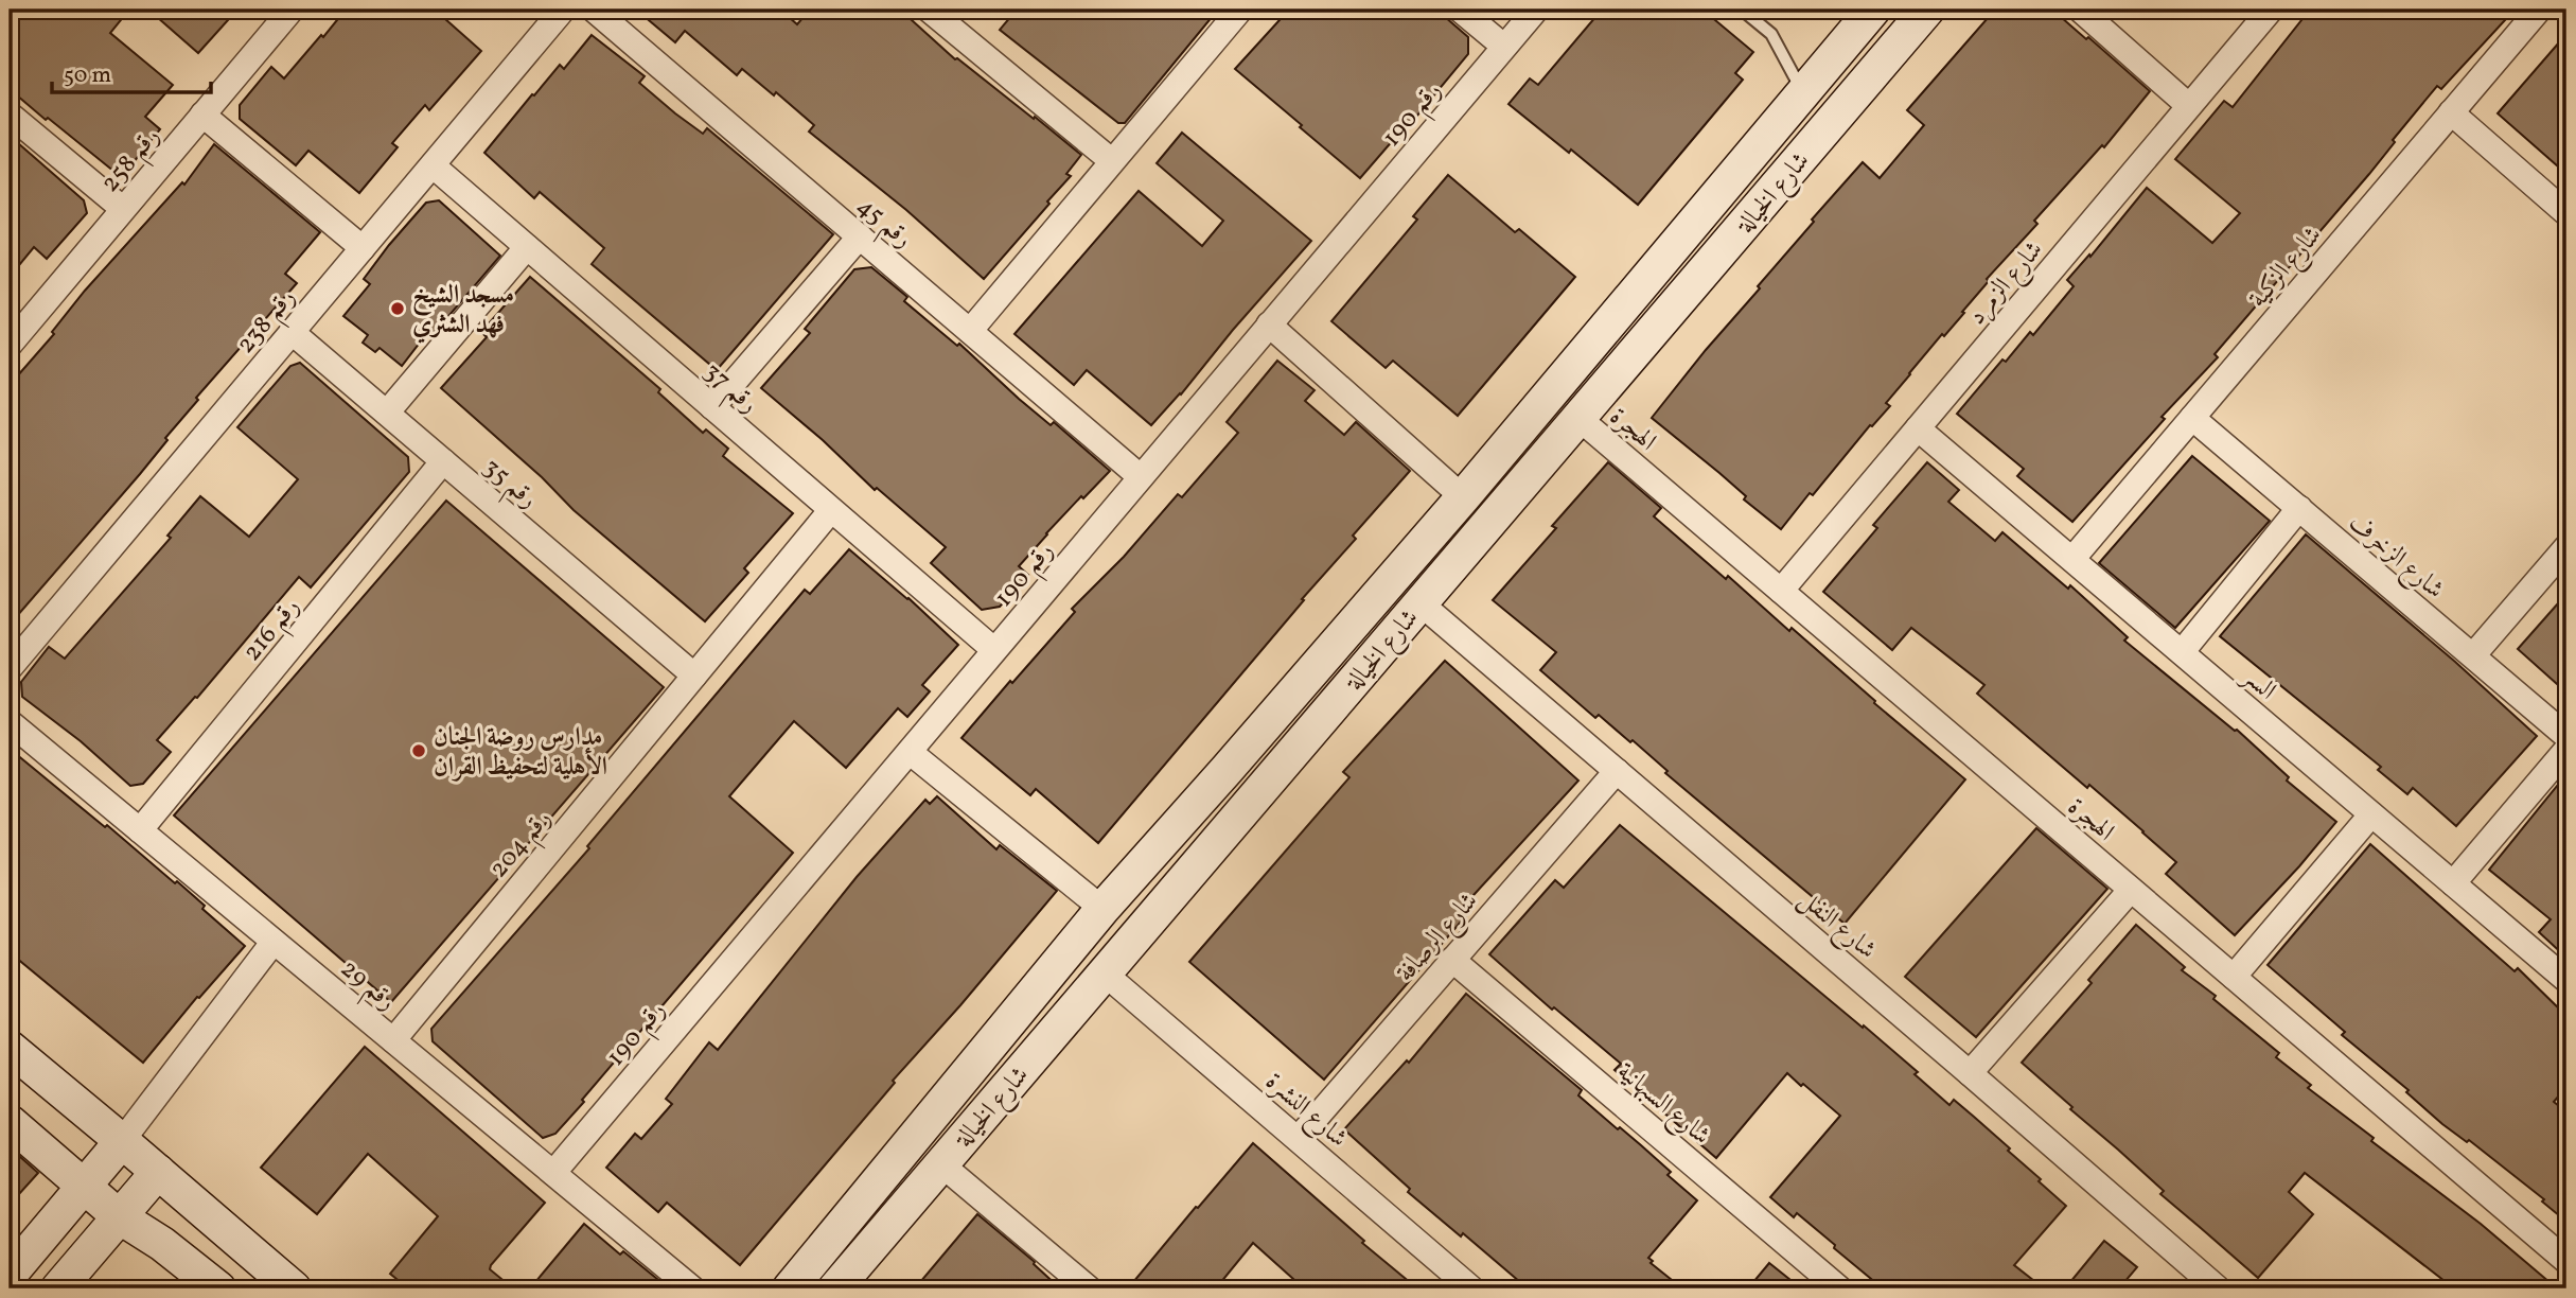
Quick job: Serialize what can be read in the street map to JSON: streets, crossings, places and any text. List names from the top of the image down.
{
  "streets": {
    "street": [
      "رقم 190",
      "رقم 258",
      "شارع الخيالة",
      "رقم 45",
      "شارع الزكية",
      "شارع الزمرد",
      "رقم 238",
      "رقم 37",
      "الهجرة",
      "رقم 35",
      "شارع الزخرف",
      "رقم 216",
      "السر",
      "رقم 204",
      "شارع النفل",
      "شارع الرصافة",
      "رقم 29",
      "شارع السبهانية",
      "شارع النشرة"
    ]
  },
  "crossings": [
    ["رقم 190", "رقم 45"],
    ["رقم 190", "رقم 37"],
    ["رقم 190", "رقم 29"],
    ["شارع الخيالة", "الهجرة"],
    ["شارع الخيالة", "شارع النفل"],
    ["شارع الخيالة", "شارع النشرة"],
    ["شارع الزكية", "شارع الزخرف"],
    ["شارع الزكية", "السر"],
    ["شارع الزمرد", "الهجرة"],
    ["شارع الزمرد", "السر"],
    ["رقم 238", "رقم 37"],
    ["رقم 238", "رقم 35"],
    ["رقم 37", "رقم 204"],
    ["رقم 35", "رقم 216"],
    ["رقم 35", "رقم 204"],
    ["رقم 216", "رقم 29"],
    ["رقم 204", "رقم 29"],
    ["شارع النفل", "شارع الرصافة"],
    ["شارع الرصافة", "شارع السبهانية"],
    ["شارع الرصافة", "شارع النشرة"]
  ],
  "places": ["مسجد الشيخ فهد الشثري", "مدارس روضة الجنان الأهلية لتحفيظ القران"],
  "scale_bar": "50 m"
}
